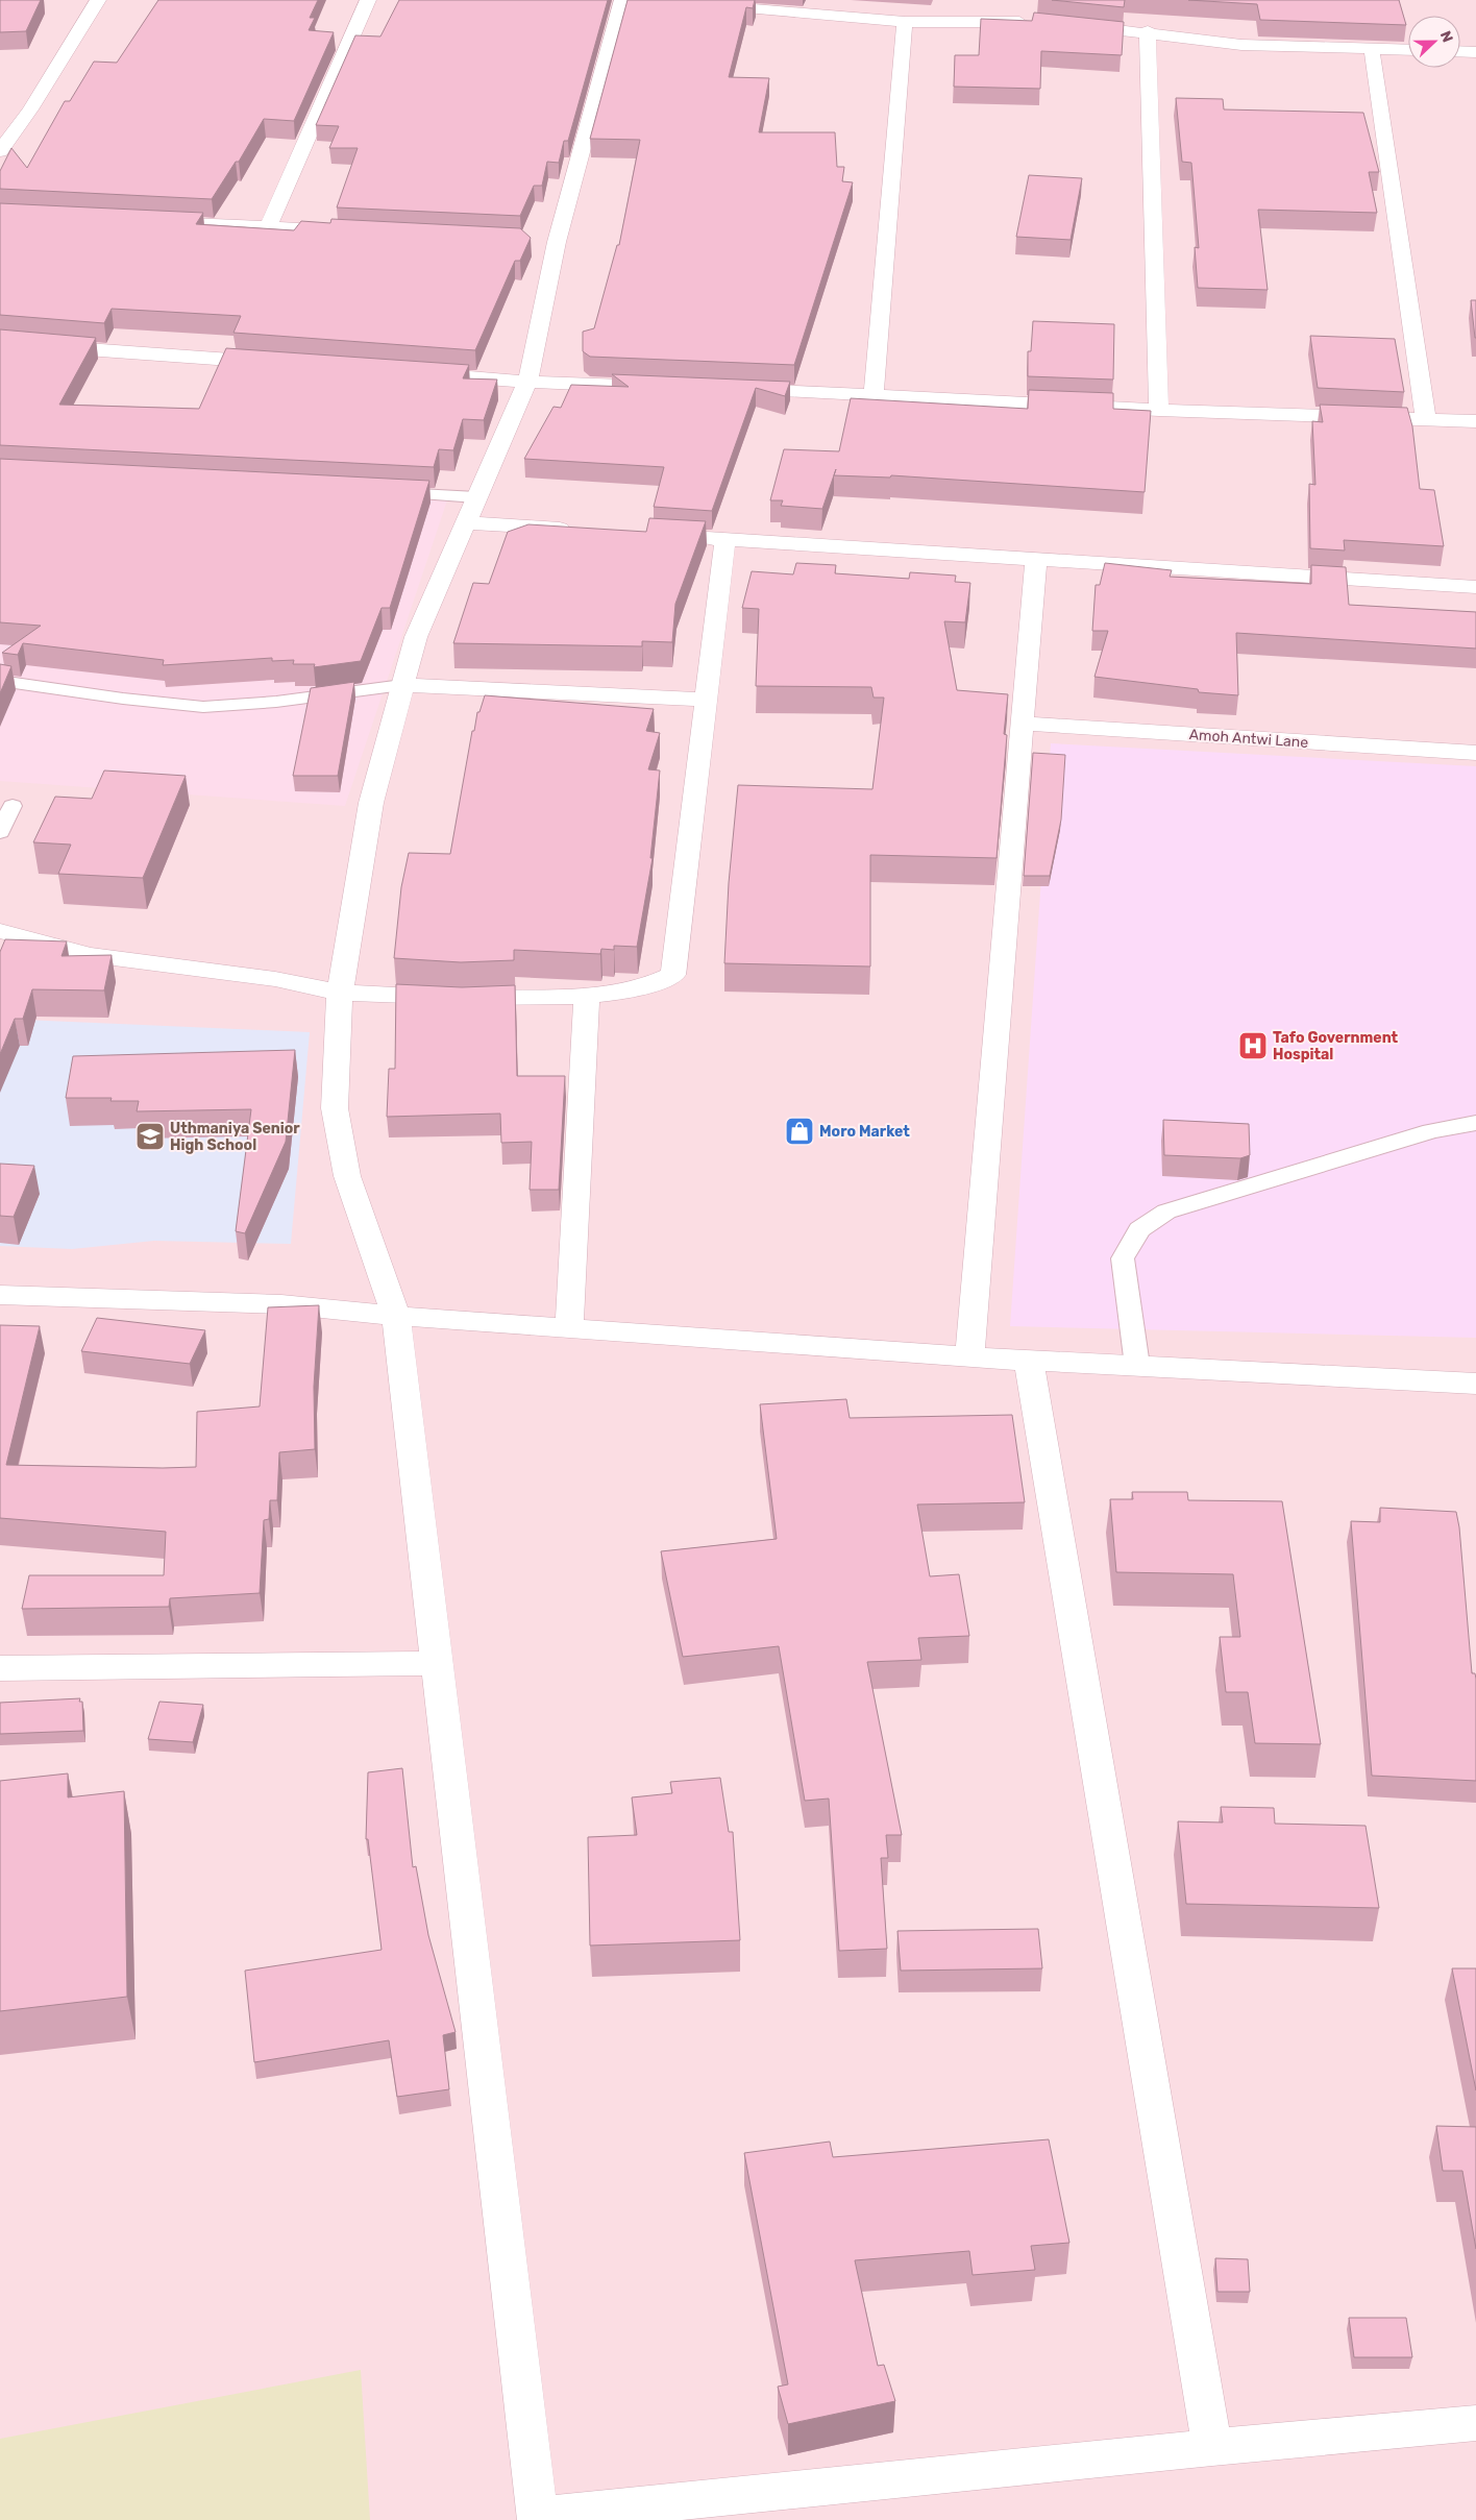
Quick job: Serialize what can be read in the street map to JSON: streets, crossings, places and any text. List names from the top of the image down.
{
  "streets": {
    "street": ["Amoh Antwi Lane"]
  },
  "places": {
    "hospital": ["Tafo Government Hospital"],
    "shop": ["Moro Market"],
    "school or university": ["Uthmaniya Senior High School"]
  },
  "north": "right"
}
